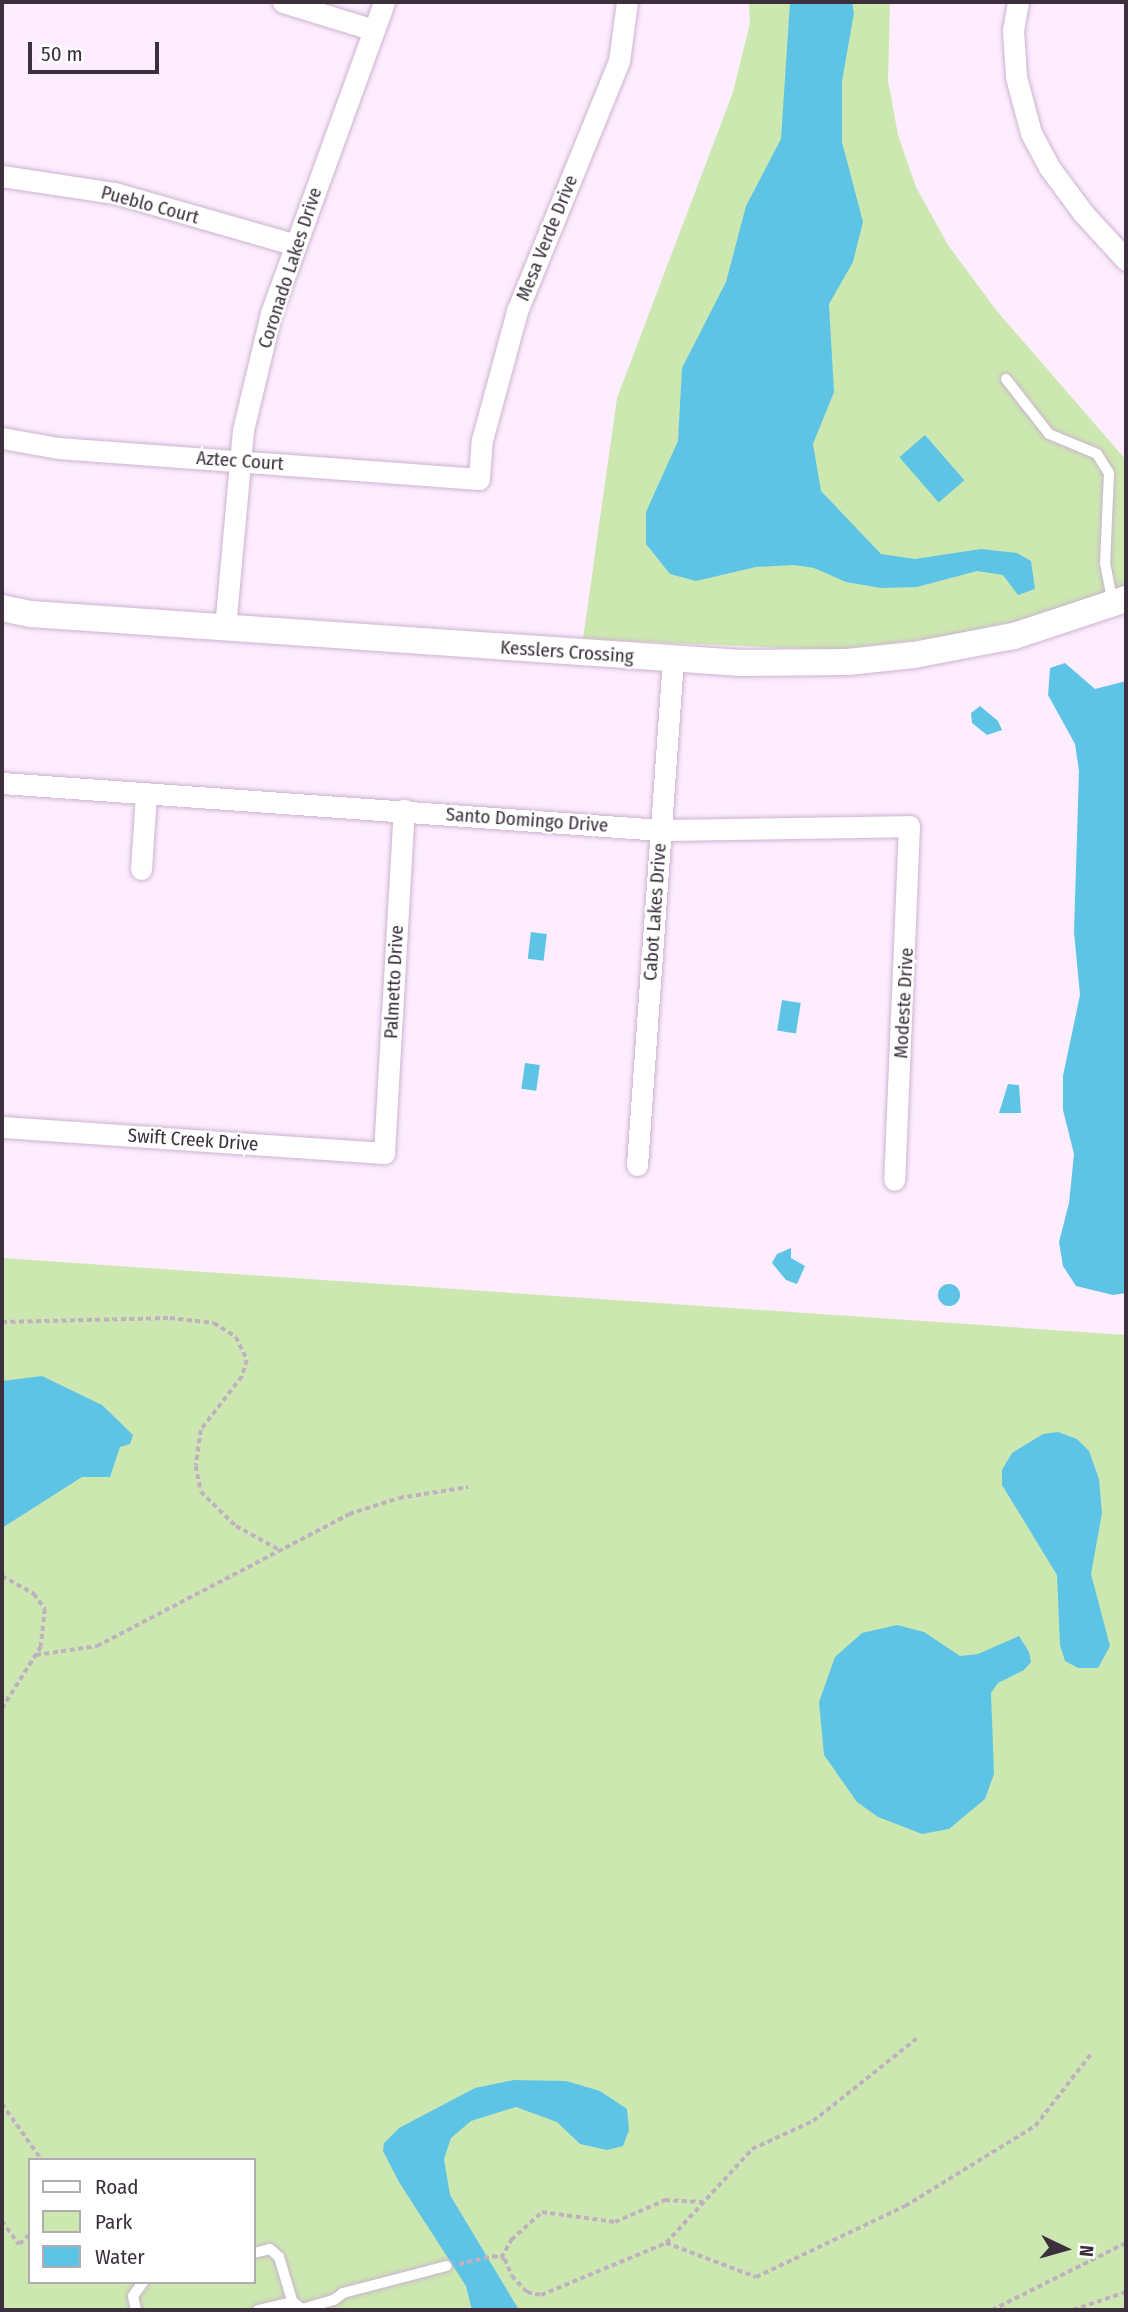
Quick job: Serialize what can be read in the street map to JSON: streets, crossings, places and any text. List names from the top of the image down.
{
  "streets": {
    "street": [
      "Pueblo Court",
      "Mesa Verde Drive",
      "Coronado Lakes Drive",
      "Aztec Court",
      "Kesslers Crossing",
      "Santo Domingo Drive",
      "Cabot Lakes Drive",
      "Palmetto Drive",
      "Modeste Drive",
      "Swift Creek Drive"
    ]
  },
  "crossings": [
    ["Pueblo Court", "Coronado Lakes Drive"],
    ["Mesa Verde Drive", "Aztec Court"],
    ["Coronado Lakes Drive", "Aztec Court"],
    ["Coronado Lakes Drive", "Kesslers Crossing"],
    ["Kesslers Crossing", "Cabot Lakes Drive"],
    ["Santo Domingo Drive", "Cabot Lakes Drive"],
    ["Santo Domingo Drive", "Palmetto Drive"],
    ["Santo Domingo Drive", "Modeste Drive"],
    ["Palmetto Drive", "Swift Creek Drive"]
  ],
  "legend": ["Road", "Park", "Water"],
  "scale_bar": "50 m",
  "north": "right"
}
